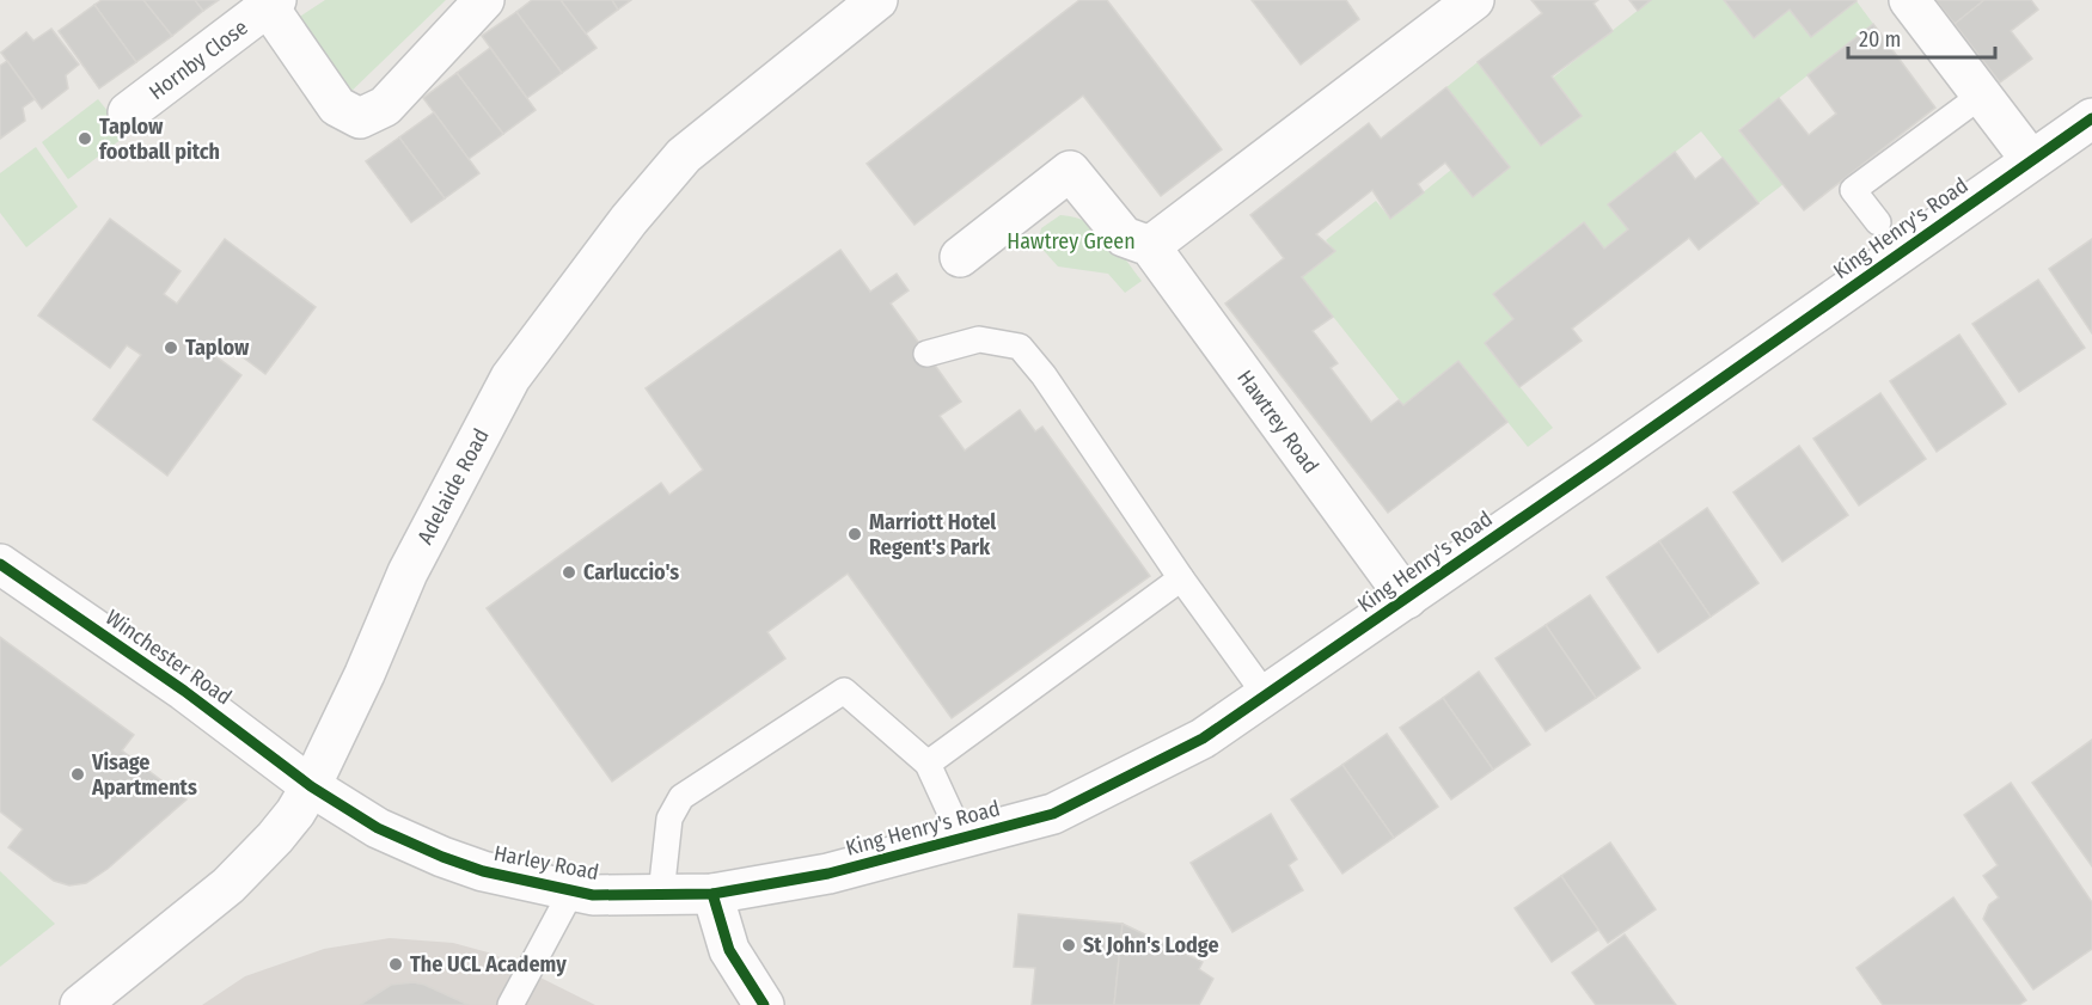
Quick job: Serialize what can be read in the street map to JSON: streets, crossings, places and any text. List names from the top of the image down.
{
  "streets": {
    "street": [
      "Hornby Close",
      "King Henry's Road",
      "Hawtrey Road",
      "Adelaide Road",
      "Winchester Road",
      "Harley Road"
    ]
  },
  "crossings": [
    ["King Henry's Road", "Hawtrey Road"],
    ["King Henry's Road", "Harley Road"],
    ["Adelaide Road", "Winchester Road"],
    ["Adelaide Road", "Harley Road"],
    ["Winchester Road", "Harley Road"]
  ],
  "parks": ["Hawtrey Green"],
  "places": [
    "Taplow football pitch",
    "Taplow",
    "Marriott Hotel Regent's Park",
    "Carluccio's",
    "Visage Apartments",
    "St John's Lodge",
    "The UCL Academy"
  ],
  "scale_bar": "20 m"
}
